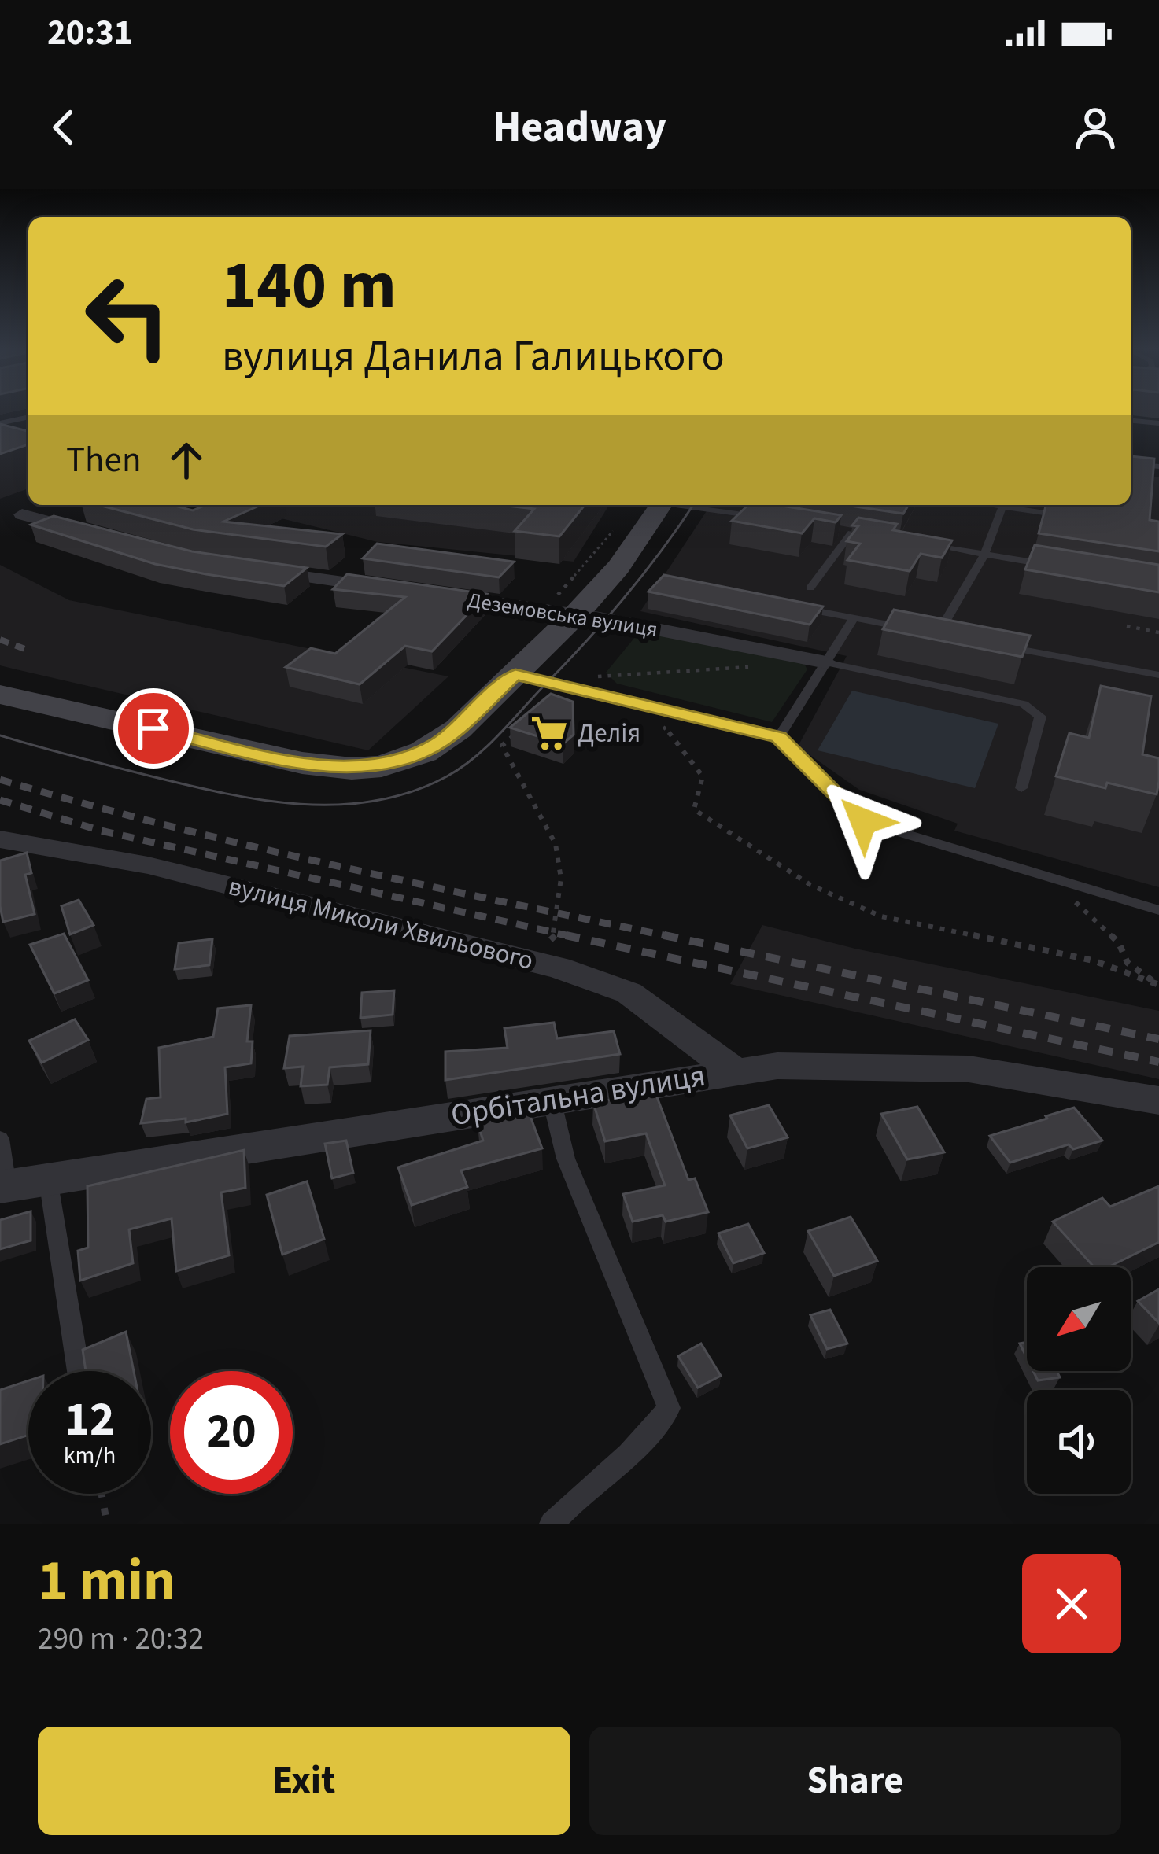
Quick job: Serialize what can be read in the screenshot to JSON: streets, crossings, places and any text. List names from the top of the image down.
{
  "streets": {
    "street": ["Деземовська вулиця", "вулиця Миколи Хвильового", "Орбітальна вулиця"]
  },
  "crossings": [
    ["вулиця Миколи Хвильового", "Орбітальна вулиця"]
  ],
  "places": {
    "supermarket": ["Делія"]
  },
  "north": "bottom left",
  "page": {
    "status": "20:31",
    "header": "Headway",
    "turn": ["140 m", "вулиця Данила Галицького"],
    "then": "Then",
    "speed": "12 km/h",
    "limit": "20",
    "heading": ["1 min", "290 m · 20:32"],
    "buttons": ["Exit", "Share"]
  }
}
